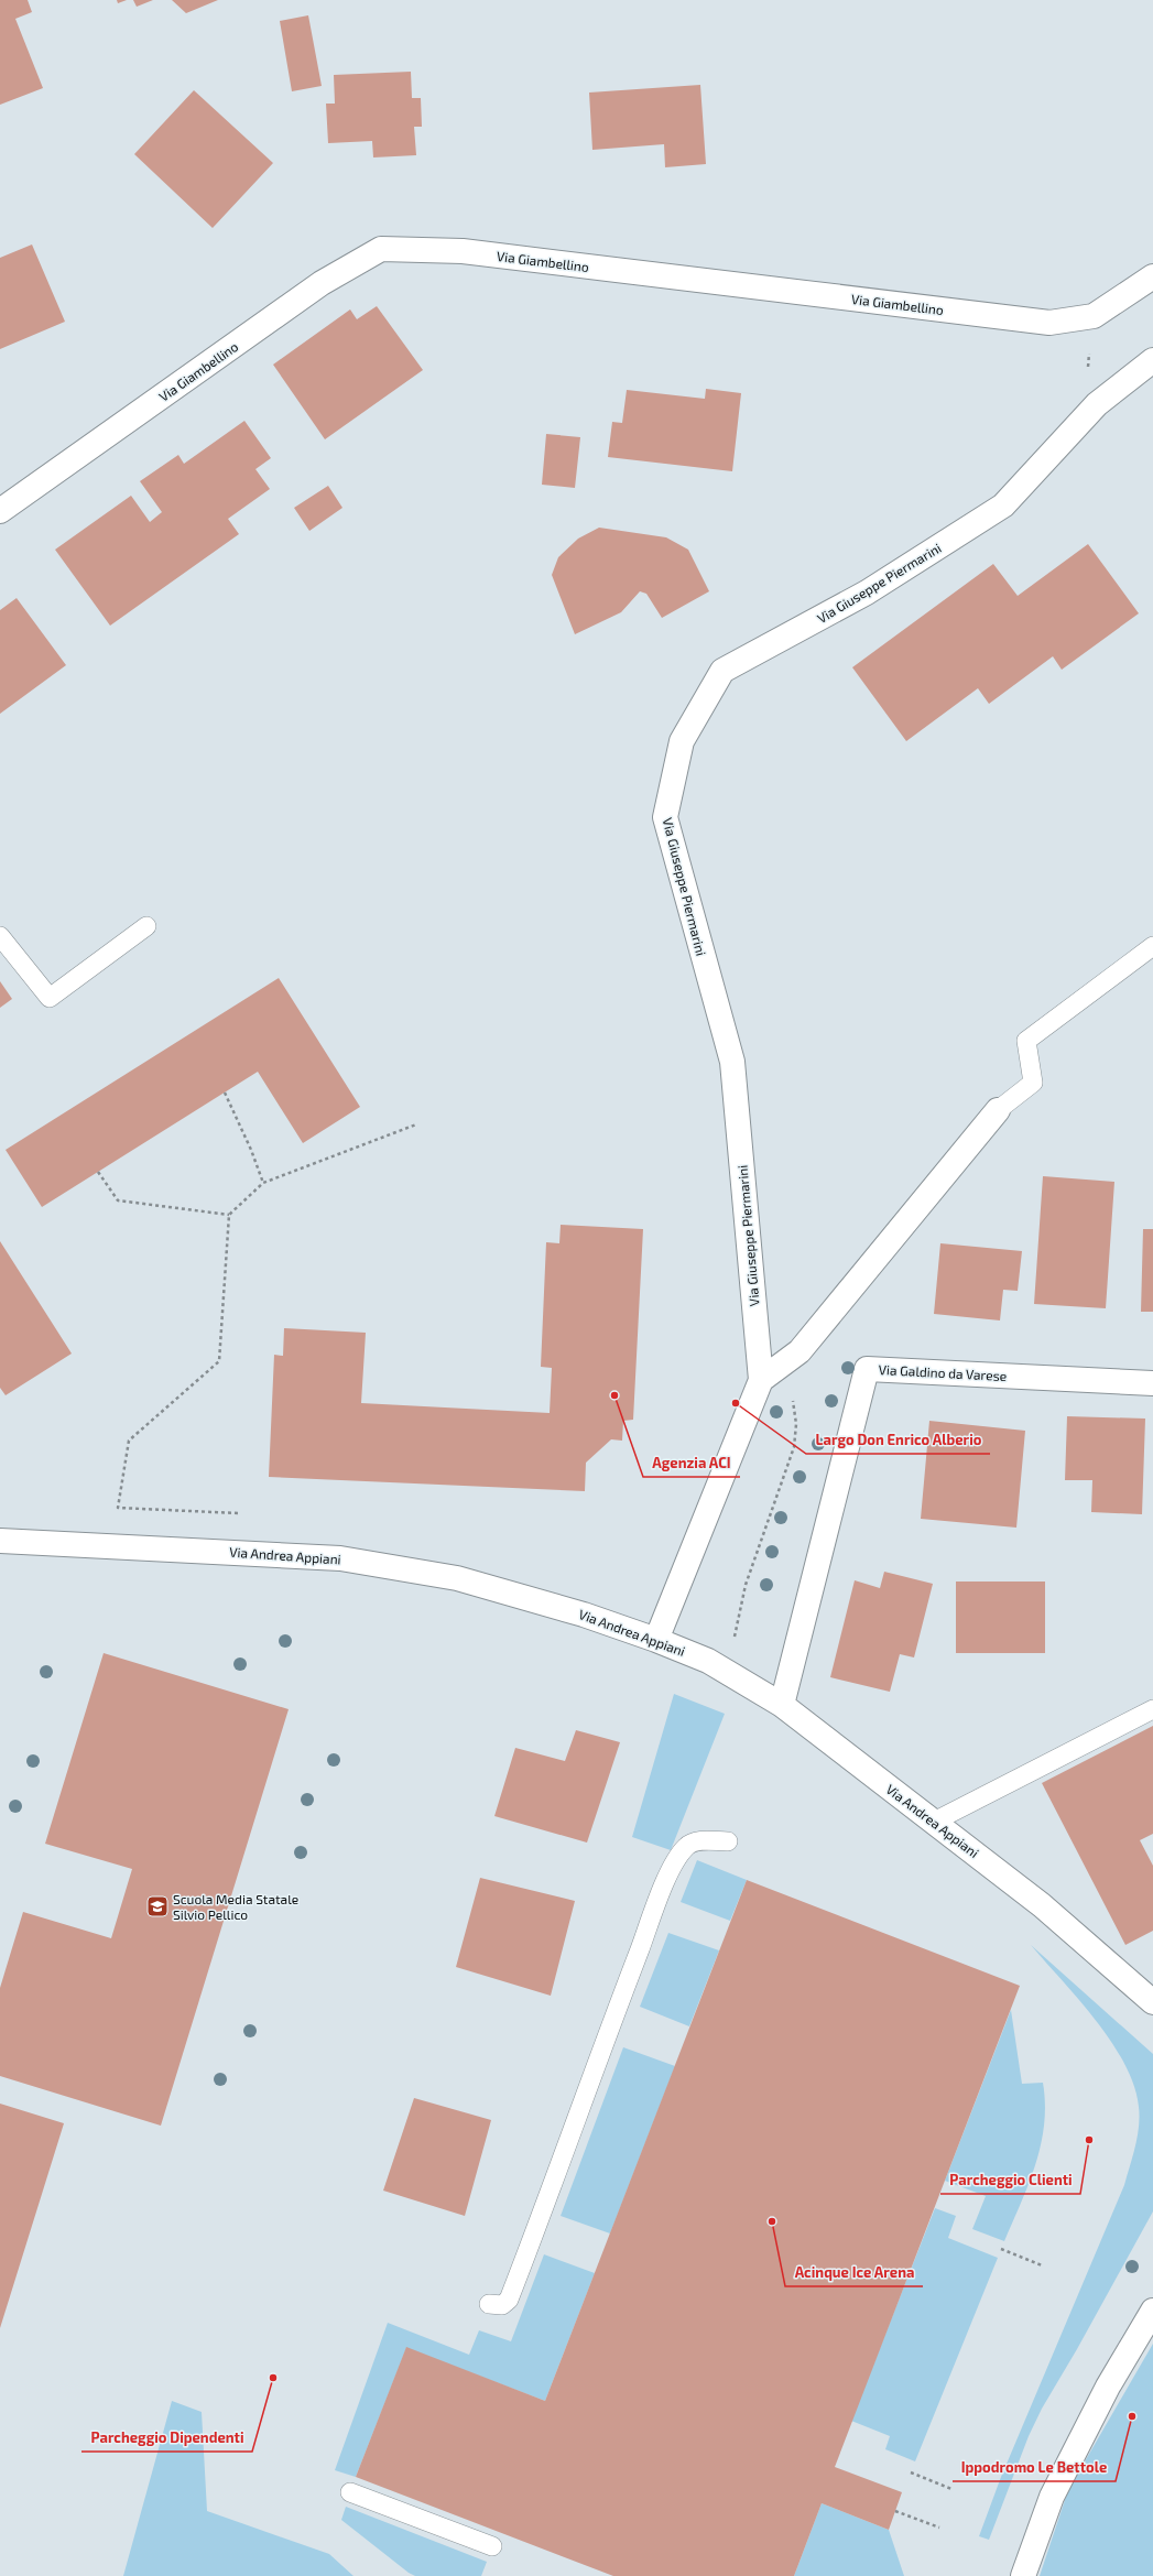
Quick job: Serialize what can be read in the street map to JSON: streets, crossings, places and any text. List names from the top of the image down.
{
  "streets": {
    "street": [
      "Via Giambellino",
      "Via Giuseppe Piermarini",
      "Via Galdino da Varese",
      "Via Andrea Appiani"
    ]
  },
  "crossings": [
    ["Via Giuseppe Piermarini", "Via Andrea Appiani"],
    ["Via Galdino da Varese", "Via Andrea Appiani"]
  ],
  "places": {
    "other": [
      "Agenzia ACI",
      "Largo Don Enrico Alberio",
      "Parcheggio Clienti",
      "Acinque Ice Arena",
      "Parcheggio Dipendenti",
      "Ippodromo Le Bettole"
    ],
    "school or university": ["Scuola Media Statale Silvio Pellico"]
  }
}
